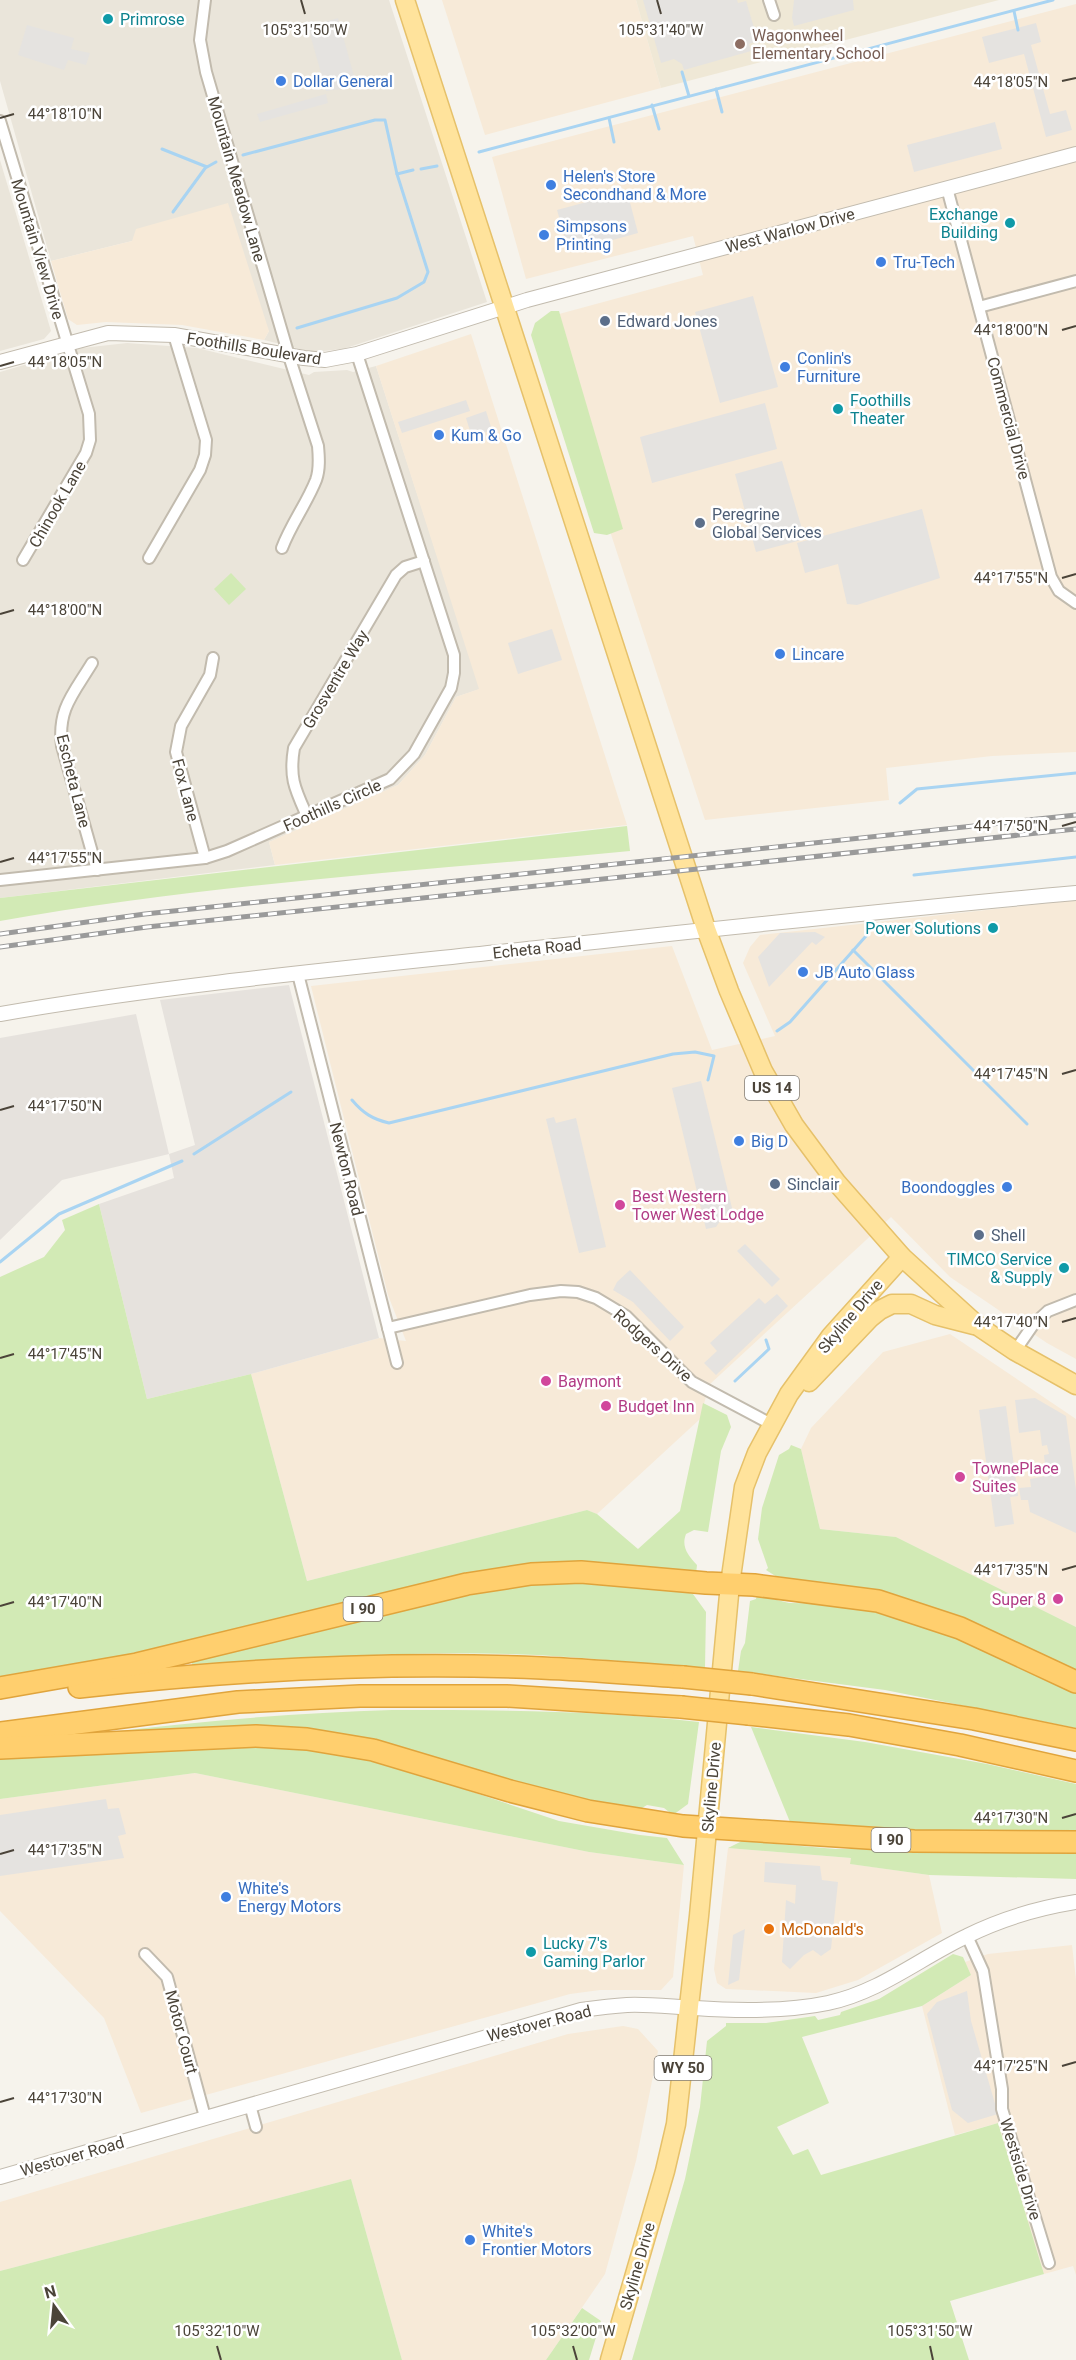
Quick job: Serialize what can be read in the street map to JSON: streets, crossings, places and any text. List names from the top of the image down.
{
  "streets": {
    "highway": ["I 90"],
    "main road": ["US 14", "Skyline Drive", "WY 50"],
    "street": [
      "Mountain Meadow Lane",
      "West Warlow Drive",
      "Mountain View Drive",
      "Foothills Boulevard",
      "Commercial Drive",
      "Chinook Lane",
      "Grosventre Way",
      "Escheta Lane",
      "Fox Lane",
      "Foothills Circle",
      "Echeta Road",
      "Newton Road",
      "Rodgers Drive",
      "Westover Road",
      "Motor Court",
      "Westside Drive"
    ]
  },
  "crossings": [
    ["Mountain Meadow Lane", "Foothills Boulevard"],
    ["West Warlow Drive", "Foothills Boulevard"],
    ["West Warlow Drive", "Commercial Drive"],
    ["West Warlow Drive", "US 14"],
    ["Mountain View Drive", "Foothills Boulevard"],
    ["Mountain View Drive", "Chinook Lane"],
    ["Foothills Boulevard", "Chinook Lane"],
    ["Foothills Boulevard", "Foothills Circle"],
    ["Foothills Boulevard", "US 14"],
    ["Grosventre Way", "Foothills Circle"],
    ["Escheta Lane", "Foothills Circle"],
    ["Fox Lane", "Foothills Circle"],
    ["Echeta Road", "US 14"],
    ["Echeta Road", "Newton Road"],
    ["US 14", "Skyline Drive"],
    ["Newton Road", "Rodgers Drive"],
    ["Skyline Drive", "Rodgers Drive"],
    ["Skyline Drive", "I 90"],
    ["Skyline Drive", "Westover Road"],
    ["Westover Road", "Motor Court"],
    ["Westover Road", "Westside Drive"]
  ],
  "places": [
    "Primrose",
    "Wagonwheel Elementary School",
    "Dollar General",
    "Helen's Store Secondhand & More",
    "Exchange Building",
    "Simpsons Printing",
    "Tru-Tech",
    "Edward Jones",
    "Conlin's Furniture",
    "Foothills Theater",
    "Kum & Go",
    "Peregrine Global Services",
    "Lincare",
    "Power Solutions",
    "JB Auto Glass",
    "Big D",
    "Sinclair",
    "Boondoggles",
    "Best Western Tower West Lodge",
    "Shell",
    "TIMCO Service & Supply",
    "Baymont",
    "Budget Inn",
    "TownePlace Suites",
    "Super 8",
    "White's Energy Motors",
    "McDonald's",
    "Lucky 7's Gaming Parlor",
    "White's Frontier Motors"
  ],
  "north": "top",
  "coordinates": [
    "105°31'50\"W",
    "105°31'40\"W",
    "44°18'05\"N",
    "44°18'10\"N",
    "44°18'00\"N",
    "44°17'55\"N",
    "44°17'50\"N",
    "44°17'45\"N",
    "44°17'40\"N",
    "44°17'35\"N",
    "44°17'30\"N",
    "44°17'25\"N",
    "105°32'10\"W",
    "105°32'00\"W"
  ]
}
